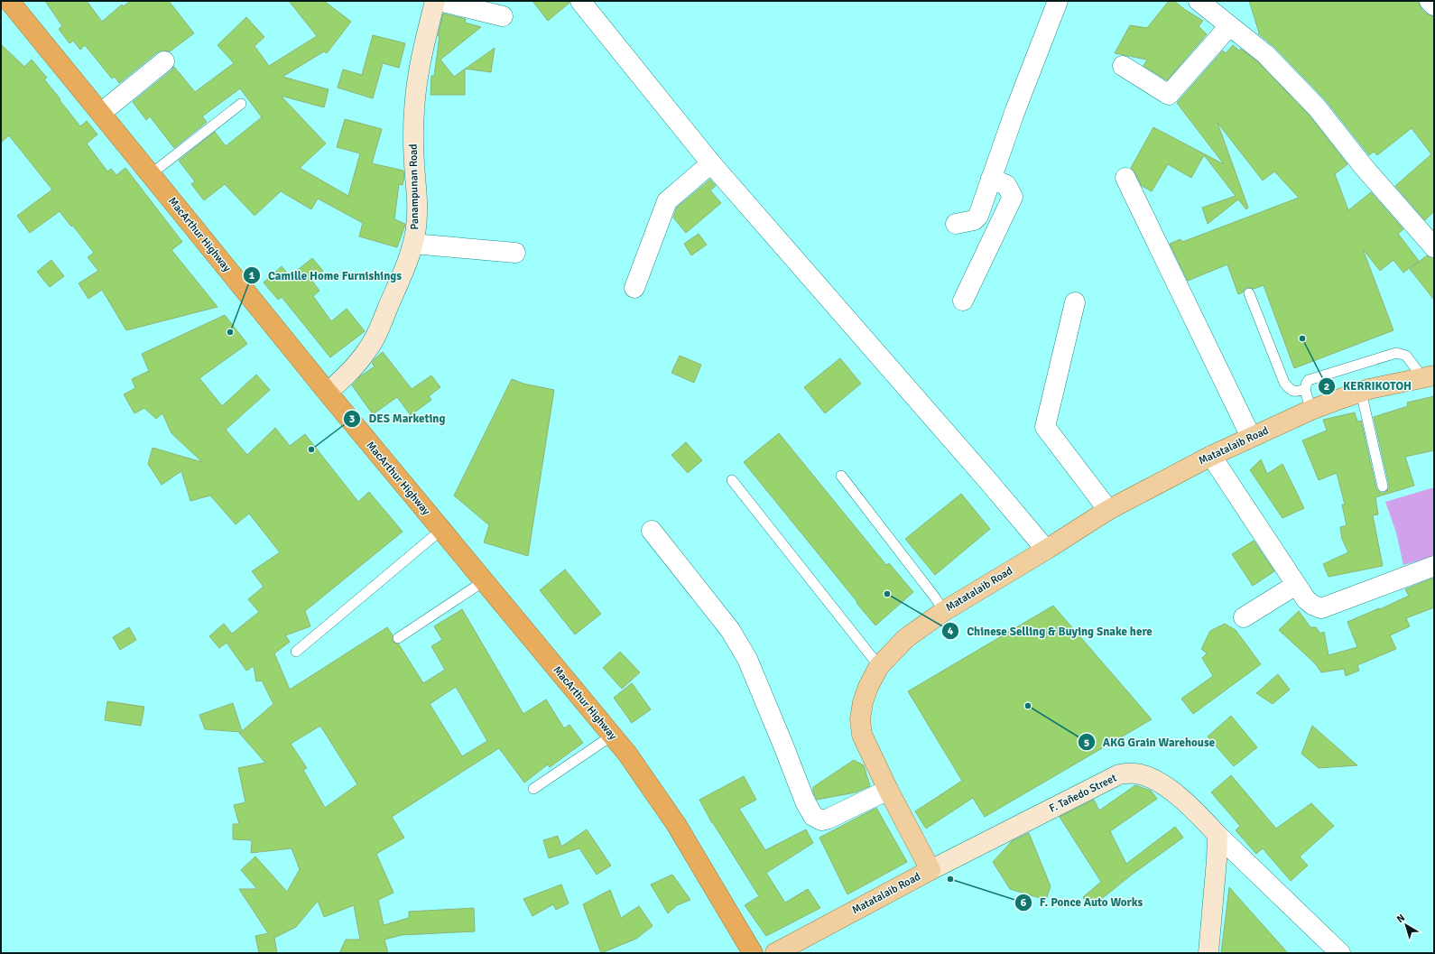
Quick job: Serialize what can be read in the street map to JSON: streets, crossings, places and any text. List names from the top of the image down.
{
  "streets": {
    "highway": ["MacArthur Highway"],
    "main road": ["Panampunan Road", "Matatalaib Road", "F. Tañedo Street"]
  },
  "crossings": [
    ["Panampunan Road", "MacArthur Highway"],
    ["Matatalaib Road", "F. Tañedo Street"]
  ],
  "places": [
    "Camille Home Furnishings",
    "KERRIKOTOH",
    "DES Marketing",
    "Chinese Selling & Buying Snake here",
    "AKG Grain Warehouse",
    "F. Ponce Auto Works"
  ],
  "north": "top left"
}
